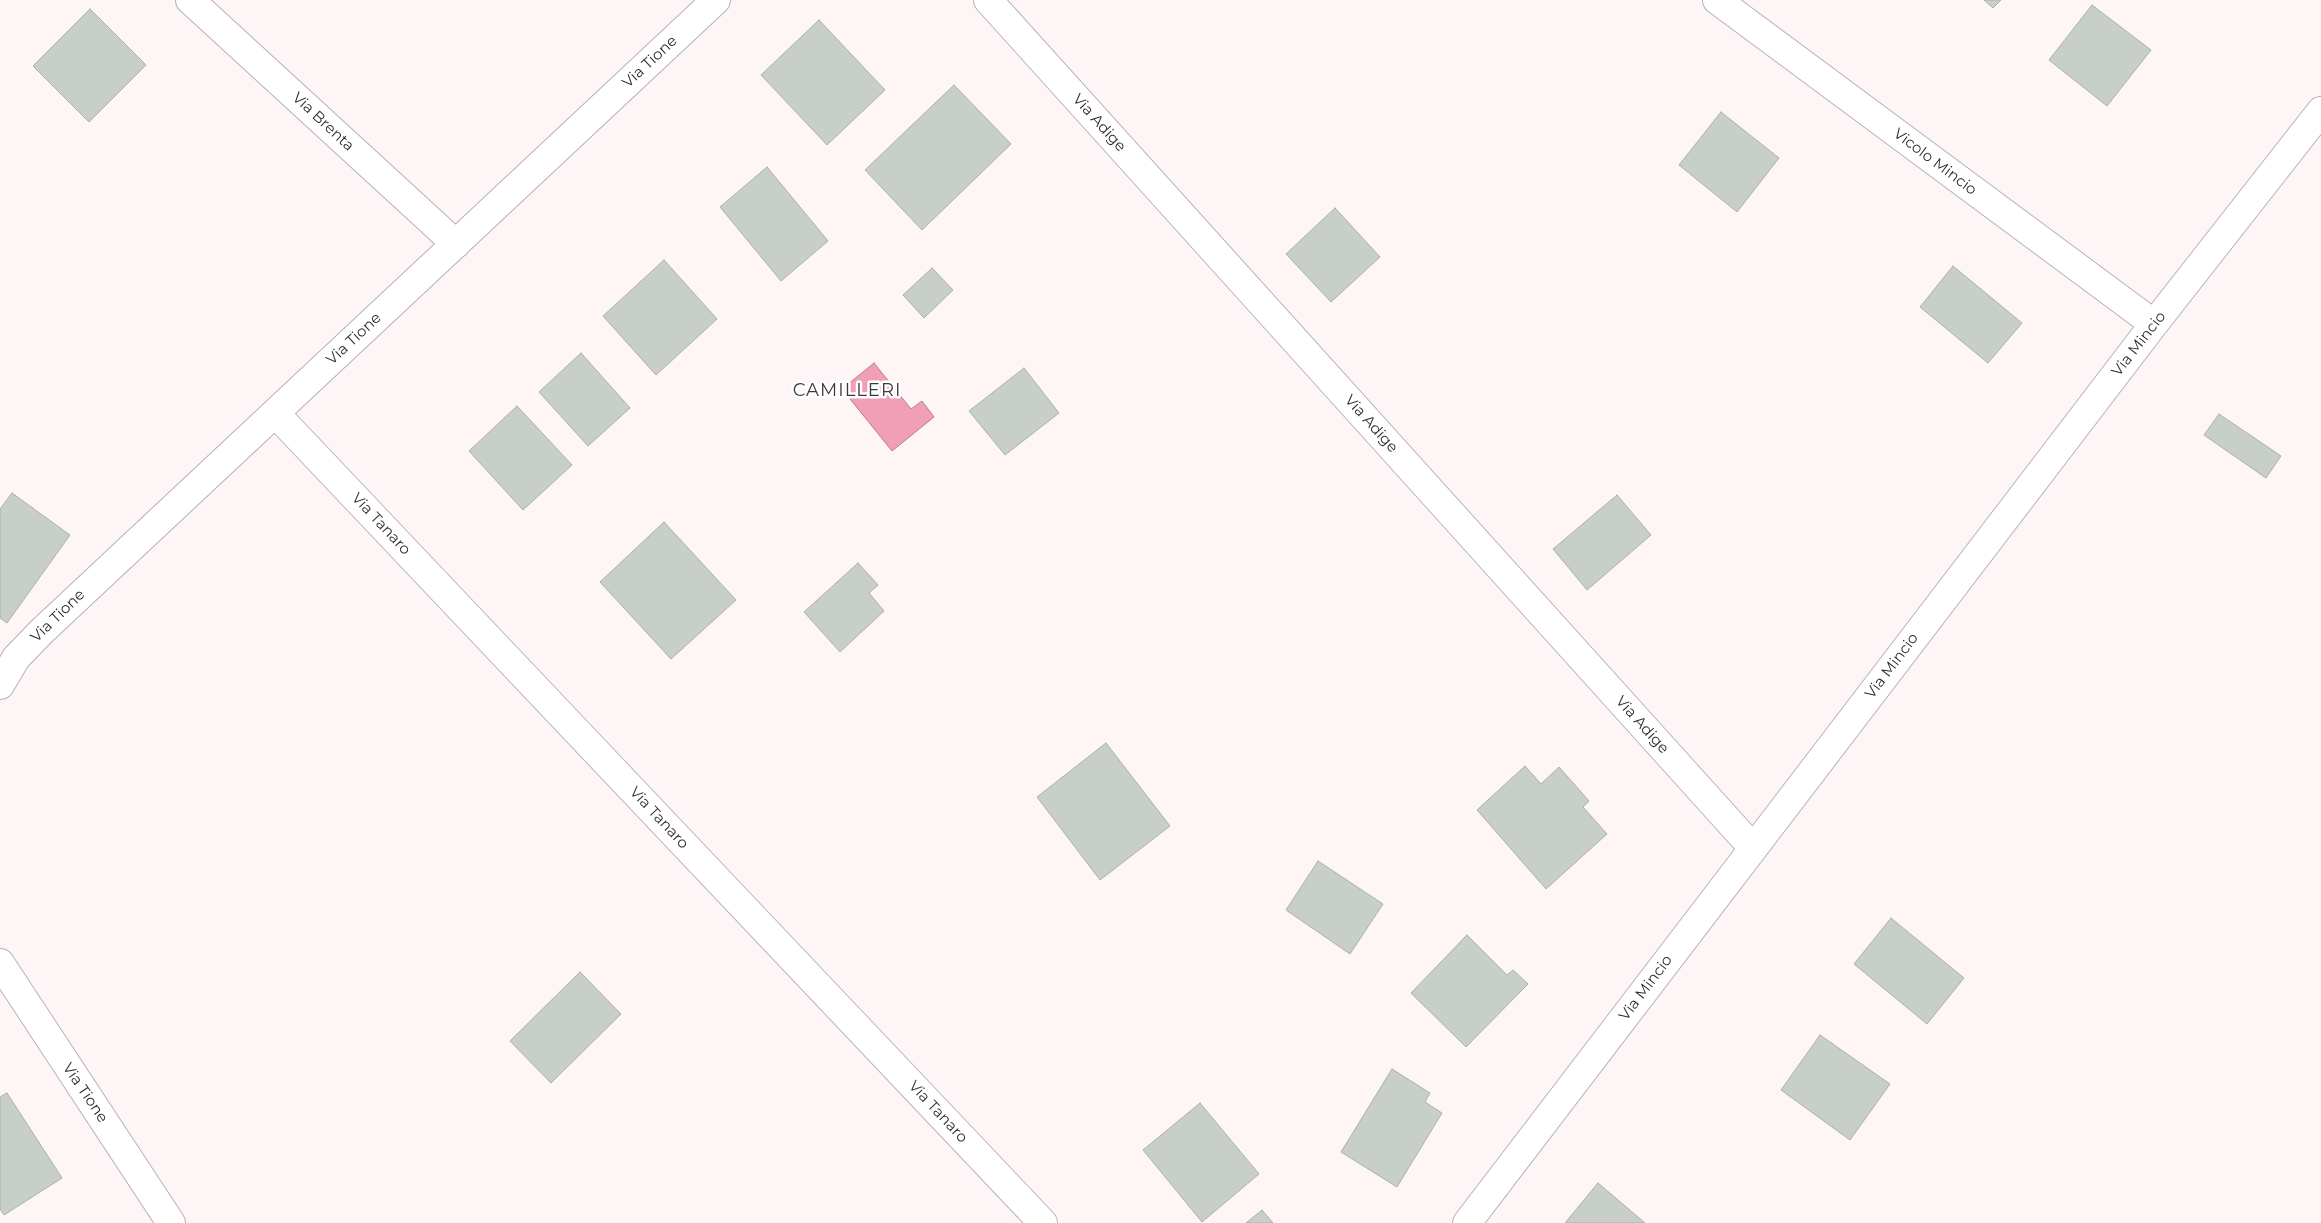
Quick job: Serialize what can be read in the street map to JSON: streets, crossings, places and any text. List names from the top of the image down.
{
  "streets": {
    "street": [
      "Via Tione",
      "Via Brenta",
      "Via Adige",
      "Vicolo Mincio",
      "Via Mincio",
      "Via Tanaro"
    ]
  },
  "crossings": [
    ["Via Tione", "Via Brenta"],
    ["Via Tione", "Via Tanaro"],
    ["Via Adige", "Via Mincio"],
    ["Vicolo Mincio", "Via Mincio"]
  ],
  "districts": ["CAMILLERI"]
}
